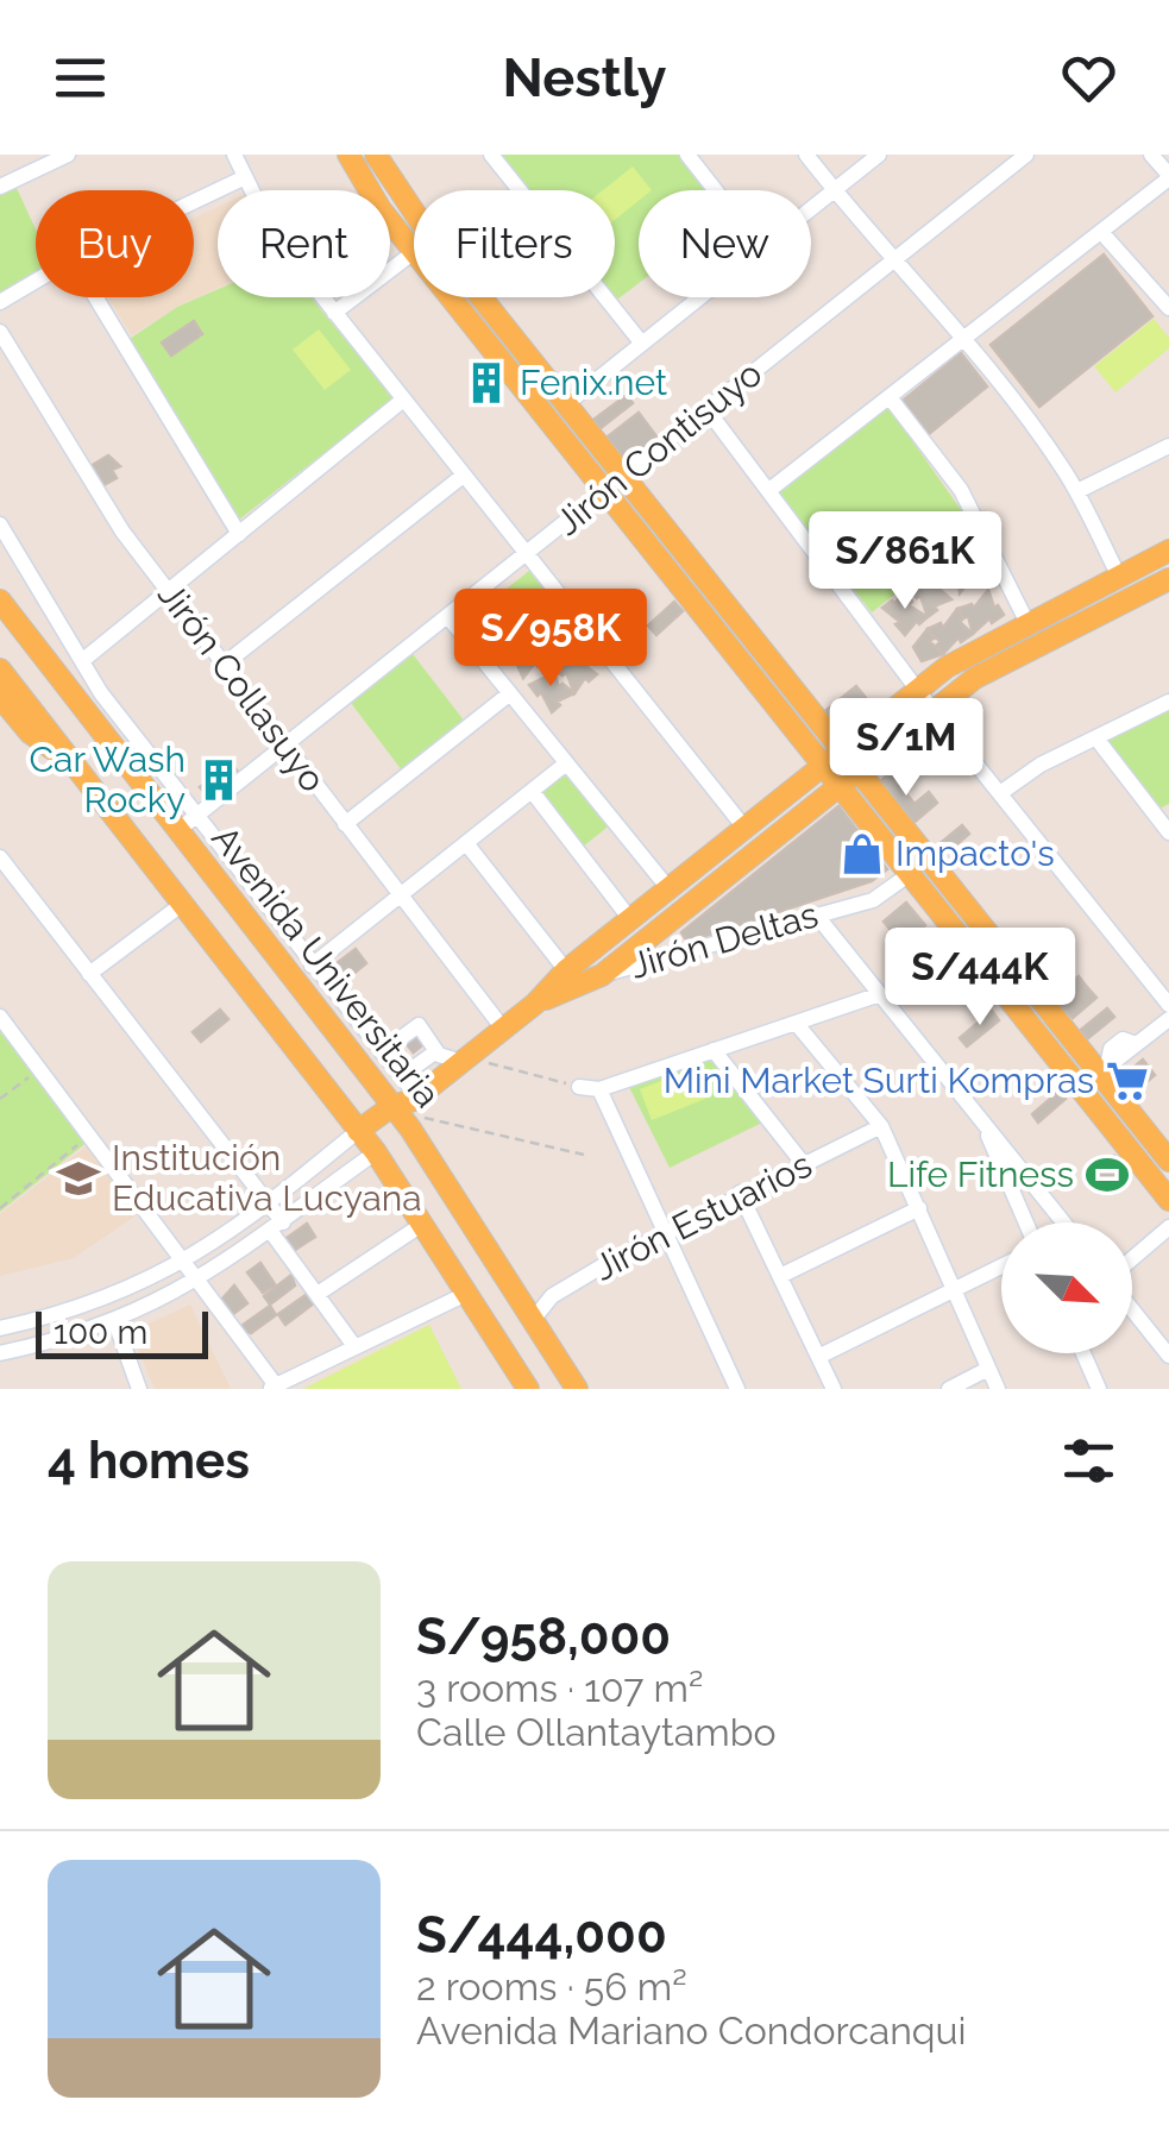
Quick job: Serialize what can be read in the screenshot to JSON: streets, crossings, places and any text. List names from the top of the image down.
{
  "streets": {
    "main road": ["Avenida Universitaria"],
    "street": [
      "Jirón Contisuyo",
      "Jirón Collasuyo",
      "Jirón Deltas",
      "Jirón Estuarios"
    ]
  },
  "crossings": [
    ["Jirón Contisuyo", "Jirón Collasuyo"],
    ["Jirón Contisuyo", "Avenida Universitaria"],
    ["Avenida Universitaria", "Jirón Estuarios"]
  ],
  "places": {
    "building": ["Fenix.net", "Car Wash Rocky"],
    "shop": ["Impacto's"],
    "supermarket": ["Mini Market Surti Kompras"],
    "sports": ["Life Fitness"],
    "school or university": ["Institución Educativa Lucyana"]
  },
  "scale_bar": "100 m",
  "north": "bottom right",
  "page": {
    "header": "Nestly",
    "chip": [
      "Buy",
      "Rent",
      "Filters",
      "New"
    ],
    "price": [
      "S/861K",
      "S/958K",
      "S/1M",
      "S/444K"
    ],
    "scale": "100 m",
    "heading": "4 homes",
    "list": [
      {
        "name": "S/958,000",
        "note": "3 rooms · 107 m² · Calle Ollantaytambo"
      },
      {
        "name": "S/444,000",
        "note": "2 rooms · 56 m² · Avenida Mariano Condorcanqui"
      }
    ]
  }
}
